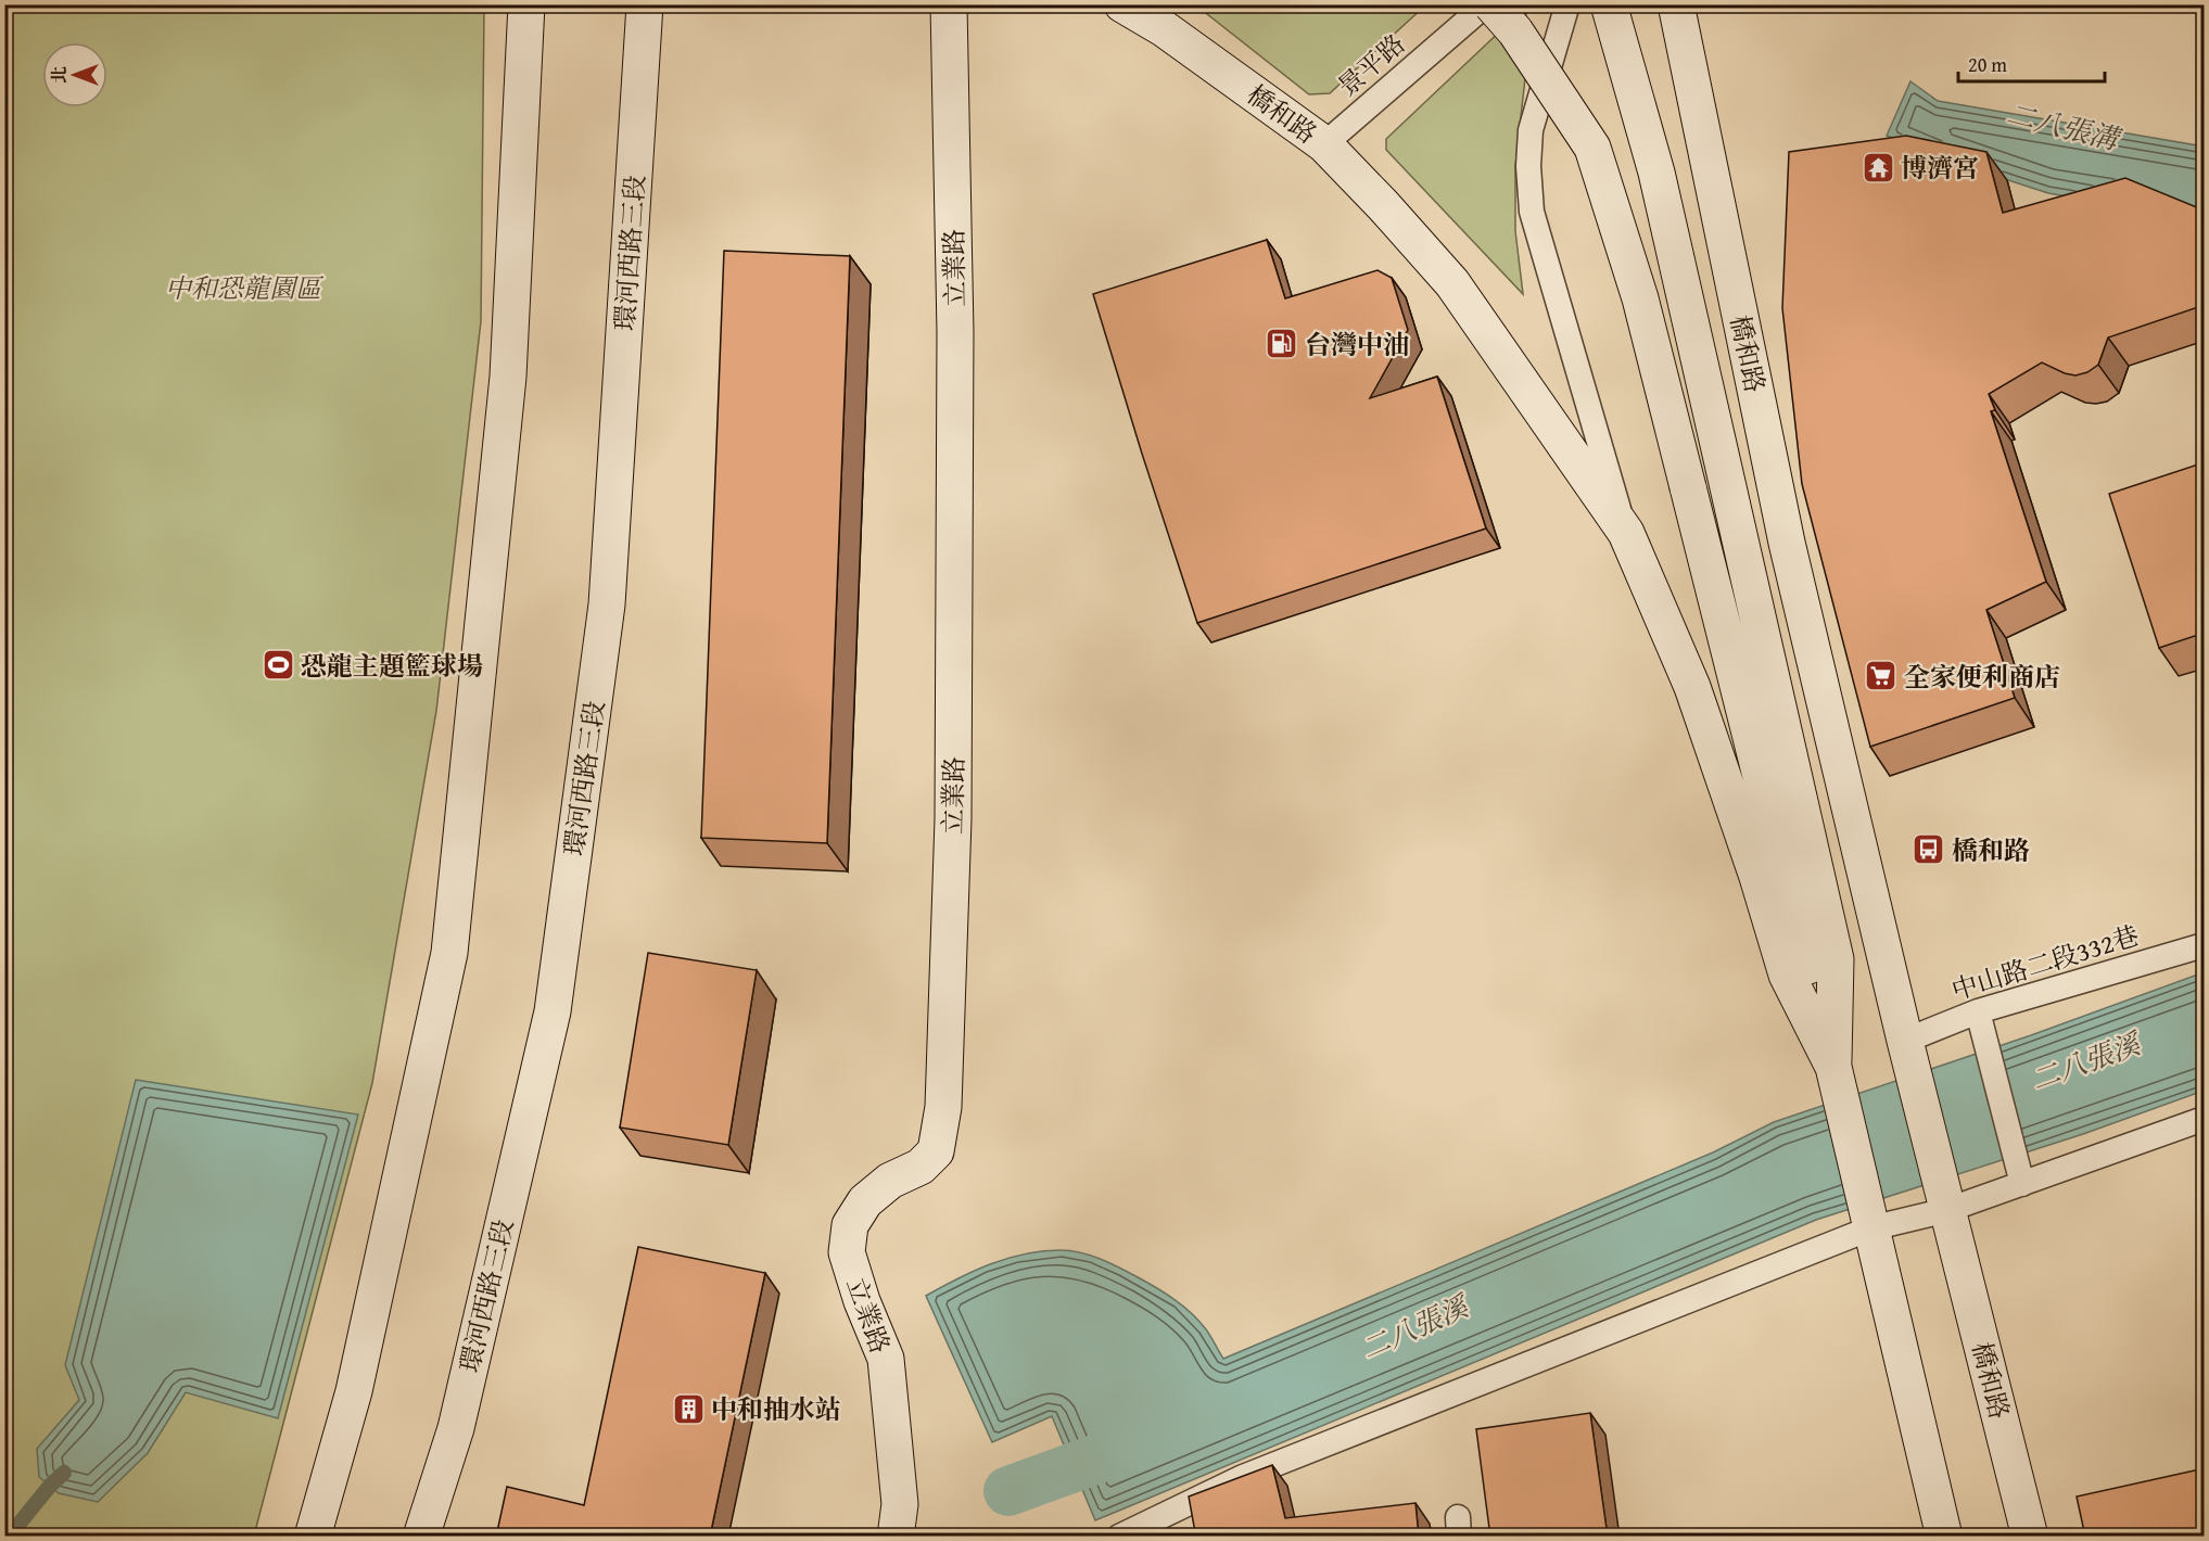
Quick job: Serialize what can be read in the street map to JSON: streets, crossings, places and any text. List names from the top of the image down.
{
  "streets": {
    "street": ["橋和路", "環河西路三段", "立業路"],
    "lane": ["景平路", "中山路二段332巷"]
  },
  "crossings": [
    ["景平路", "橋和路"],
    ["橋和路", "中山路二段332巷"]
  ],
  "water": ["二八張溝", "二八張溪"],
  "parks": ["中和恐龍園區"],
  "places": {
    "temple": ["博濟宮"],
    "fuel station": ["台灣中油"],
    "sports": ["恐龍主題籃球場"],
    "supermarket": ["全家便利商店"],
    "bus stop": ["橋和路"],
    "building": ["中和抽水站"]
  },
  "scale_bar": "20 m",
  "north": "left"
}
